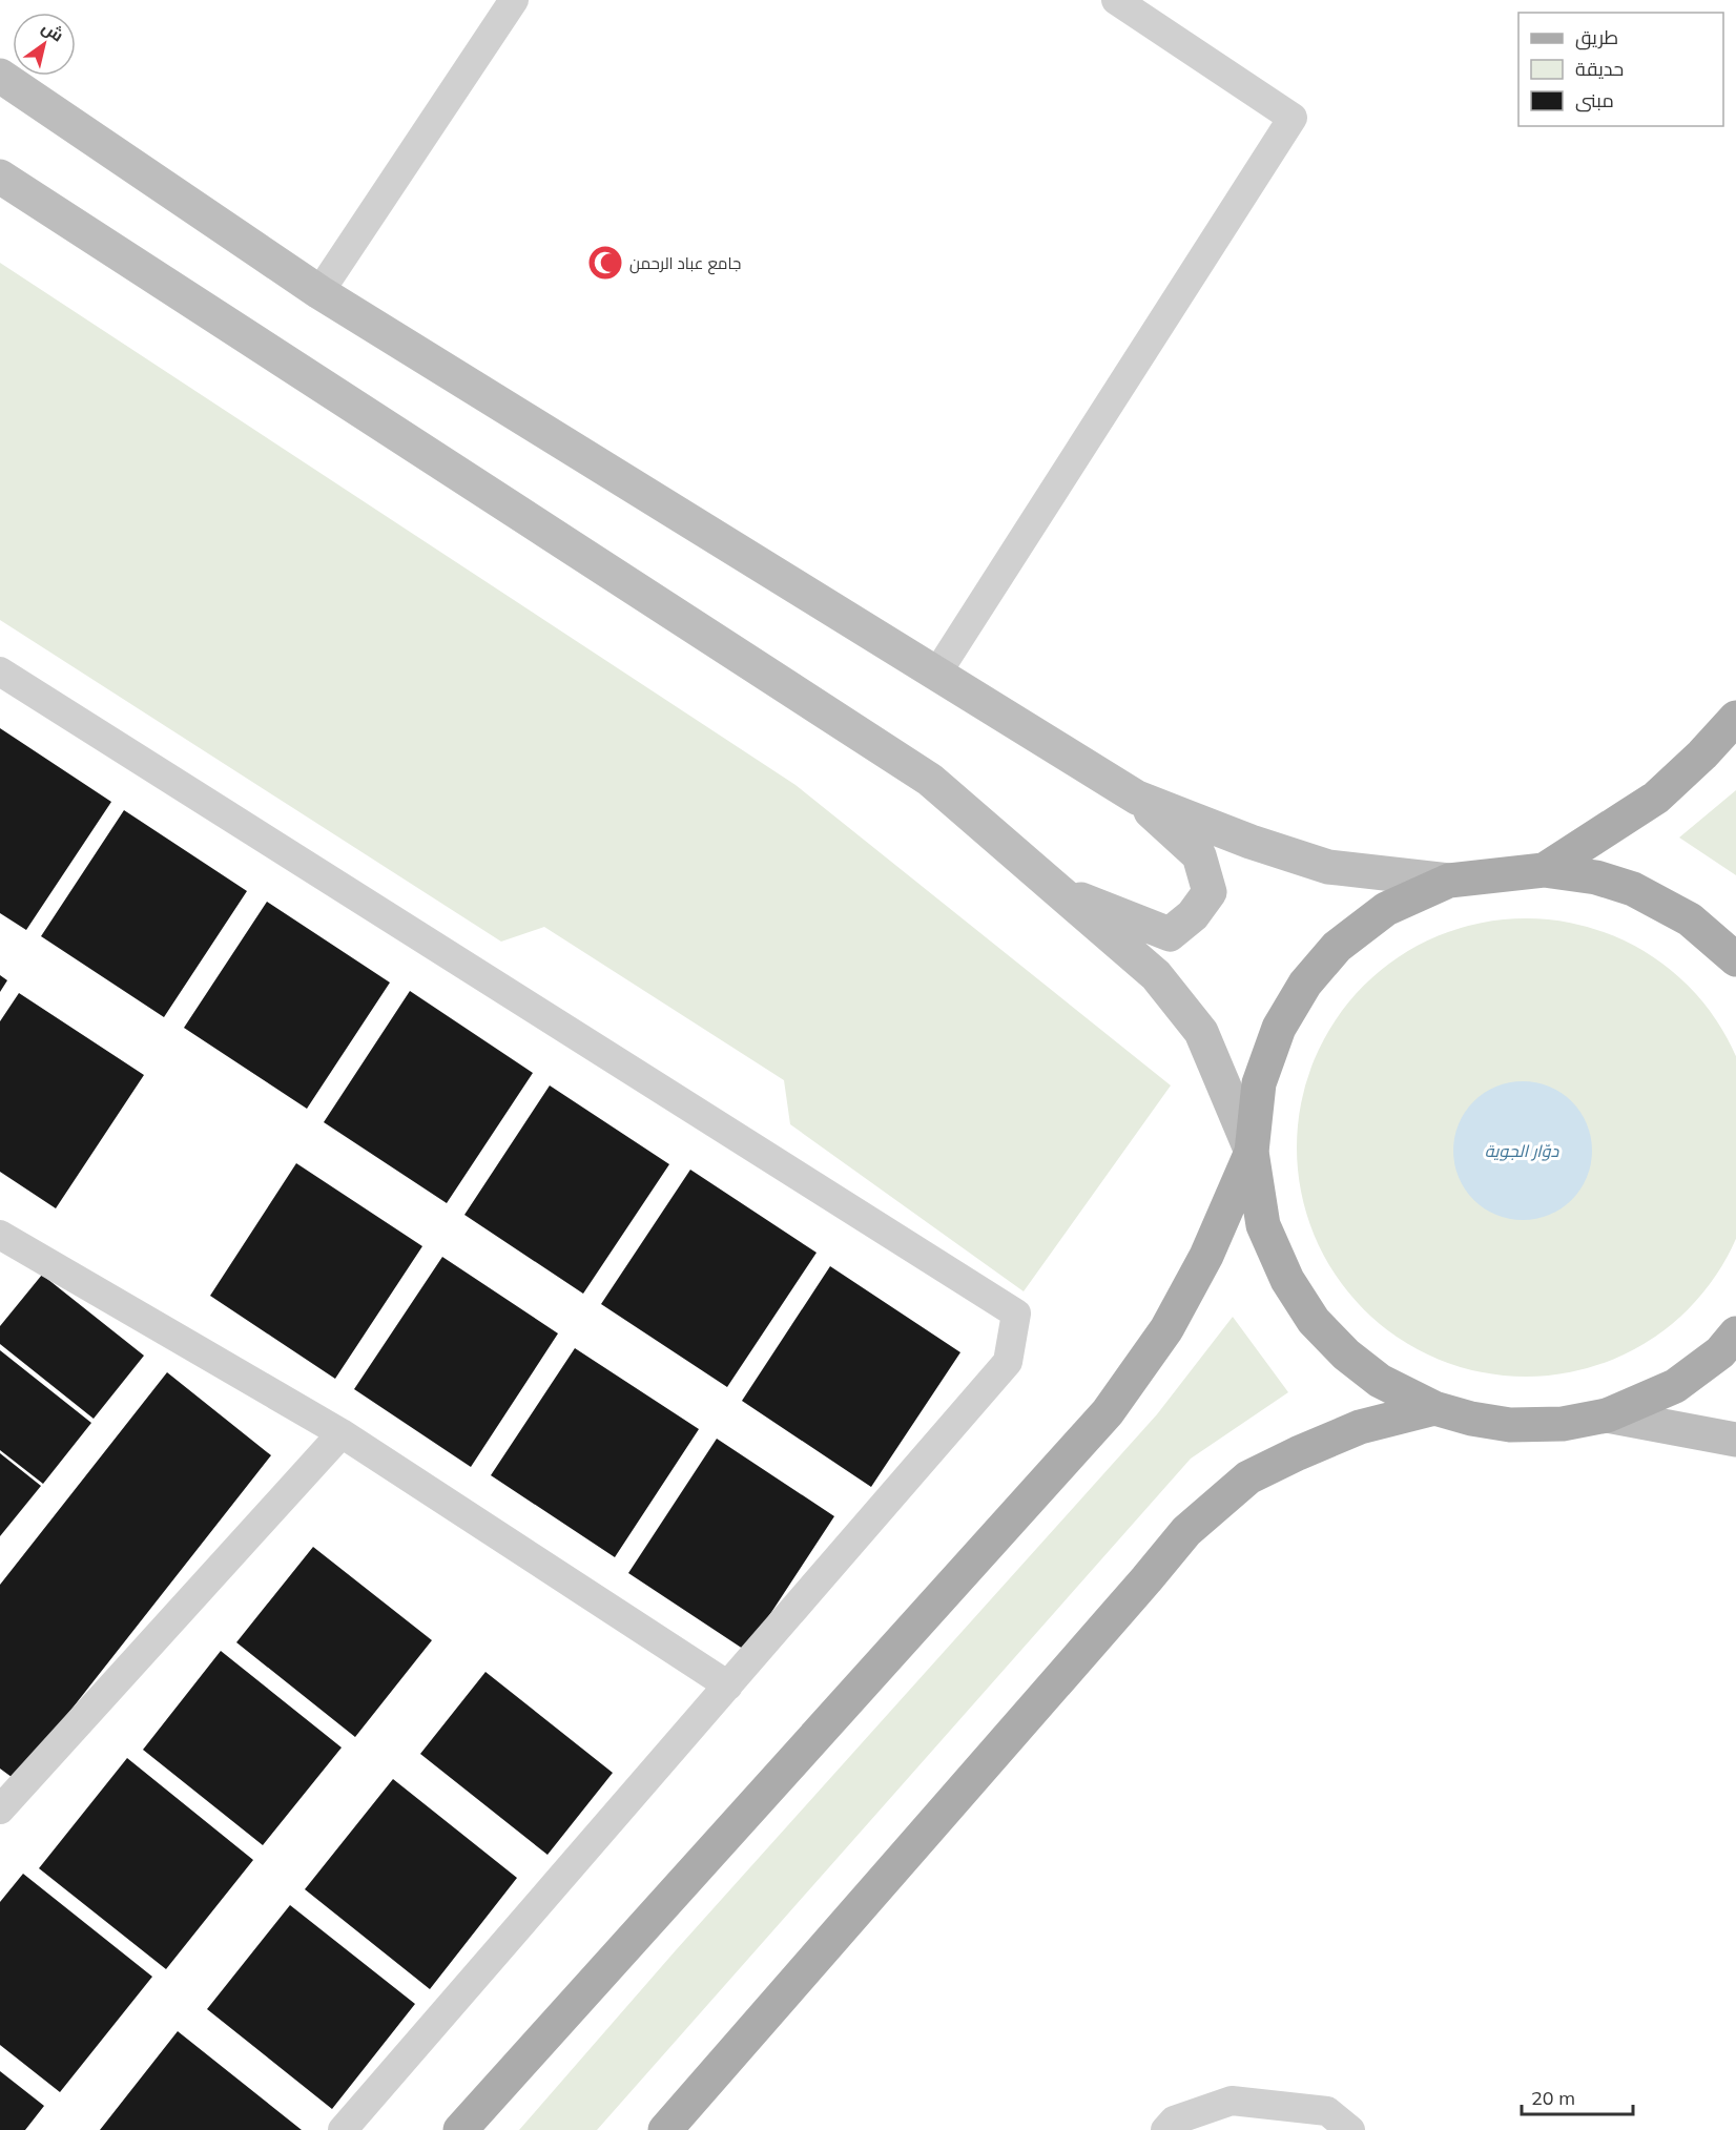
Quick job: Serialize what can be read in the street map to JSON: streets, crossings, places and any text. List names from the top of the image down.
{
  "water": ["دوّار الجوية"],
  "places": {
    "mosque": ["جامع عباد الرحمن"]
  },
  "legend": ["طريق", "حديقة", "مبنى"],
  "scale_bar": "20 m",
  "north": "top right"
}
